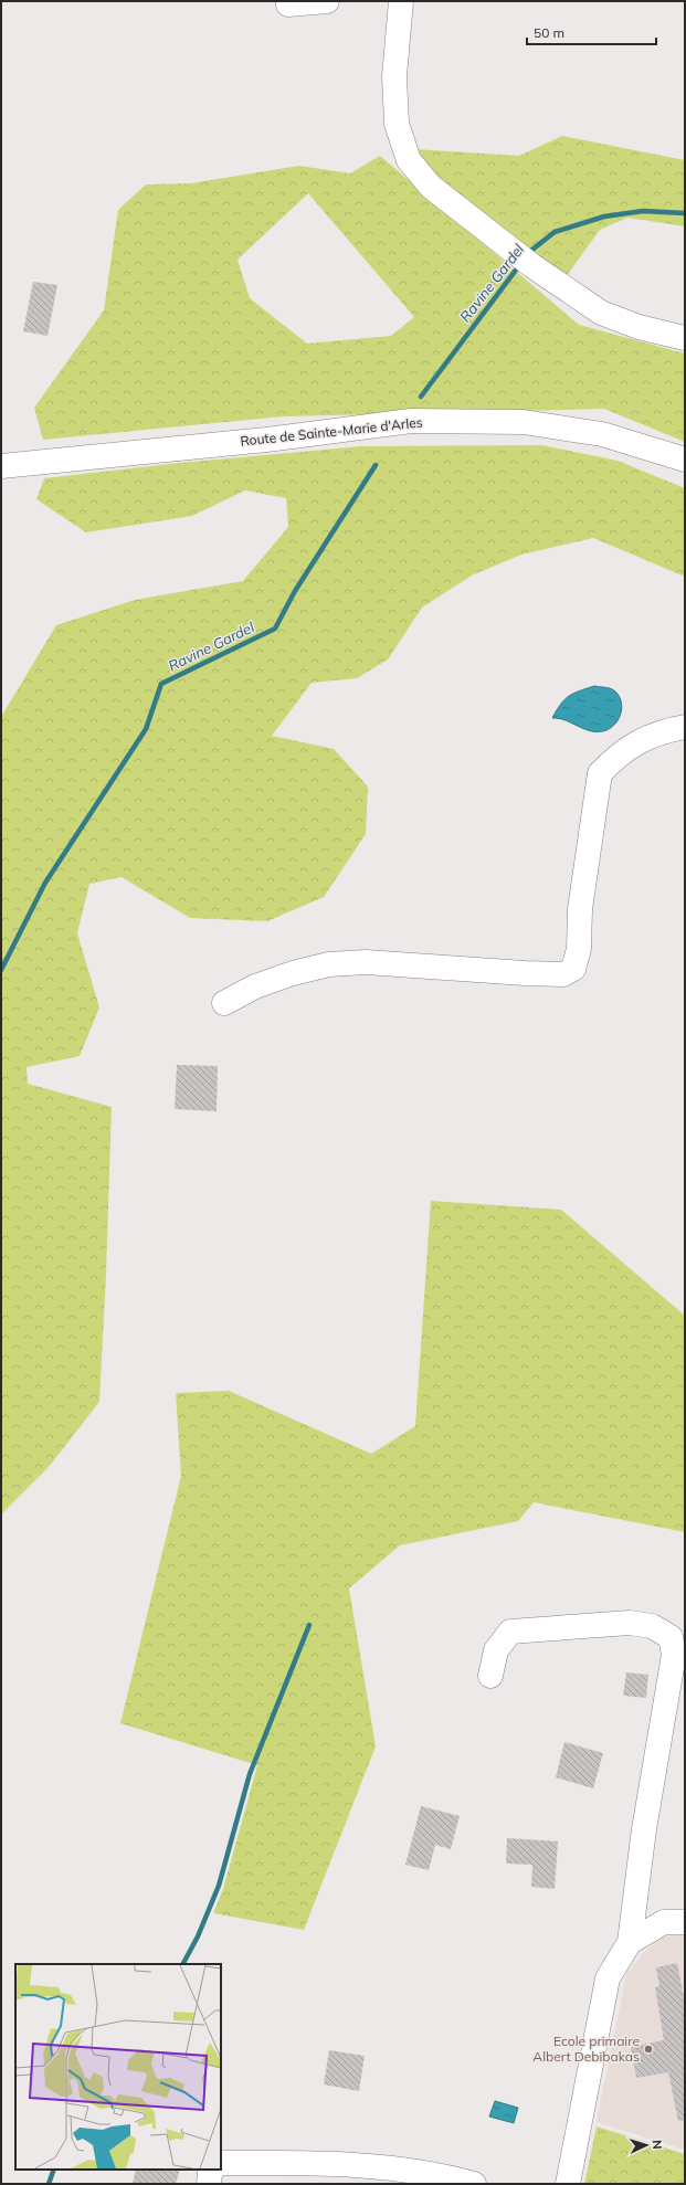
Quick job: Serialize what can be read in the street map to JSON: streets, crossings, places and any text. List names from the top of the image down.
{
  "streets": {
    "street": ["Route de Sainte-Marie d'Arles"]
  },
  "water": ["Ravine Gardel"],
  "places": ["Ecole primaire Albert Debibakas"],
  "scale_bar": "50 m",
  "north": "right"
}
